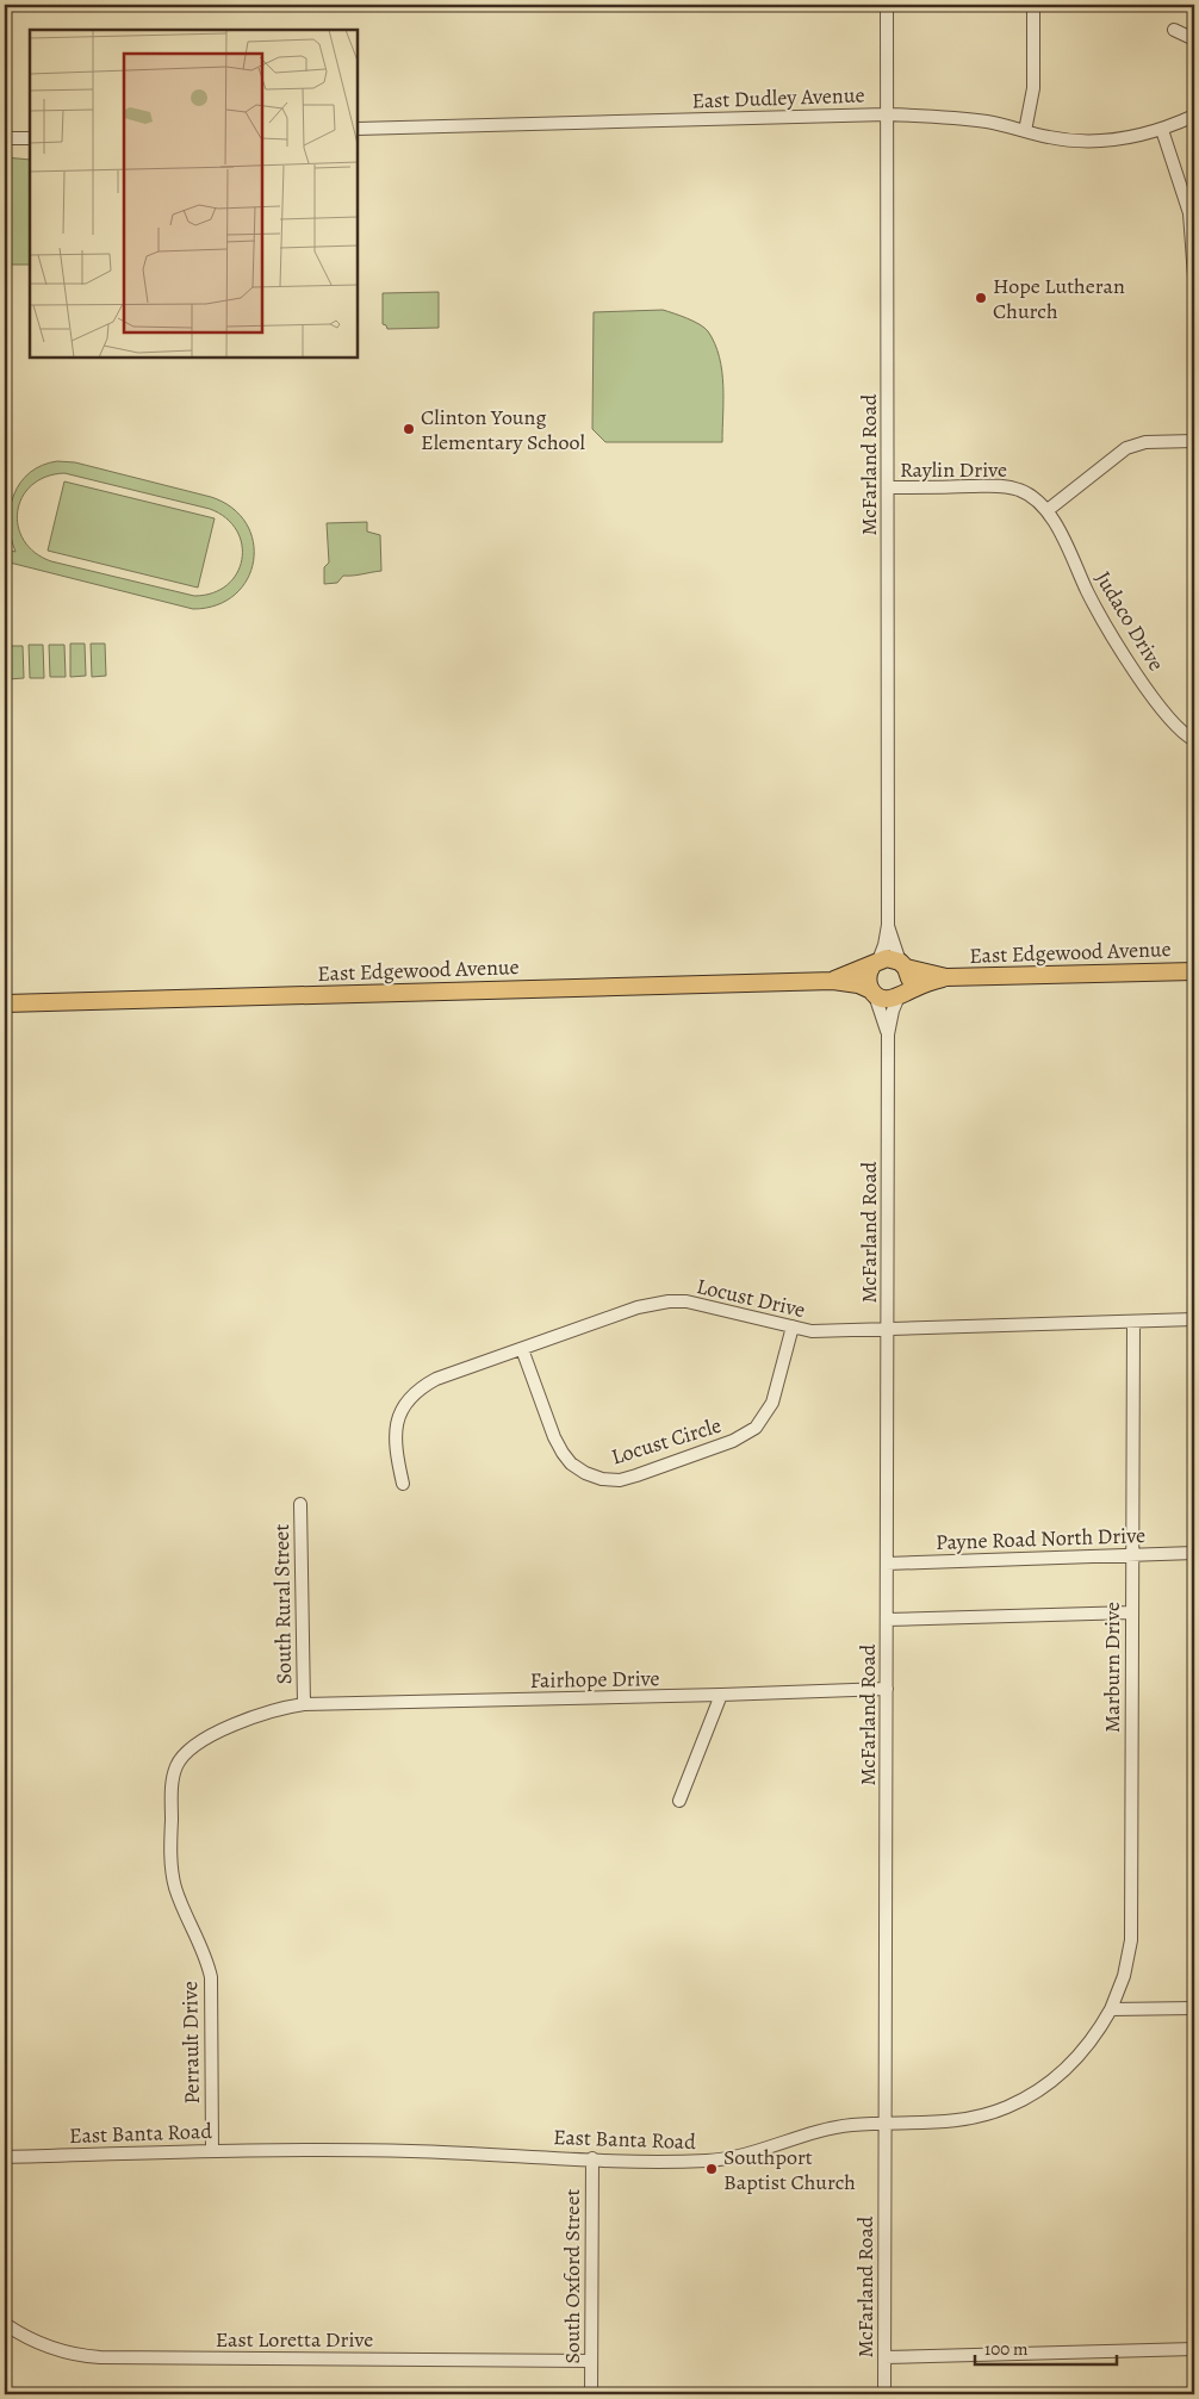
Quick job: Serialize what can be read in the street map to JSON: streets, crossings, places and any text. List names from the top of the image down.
{
  "streets": {
    "main road": ["East Edgewood Avenue"],
    "street": [
      "East Dudley Avenue",
      "McFarland Road",
      "Raylin Drive",
      "Judaco Drive",
      "Locust Drive",
      "Locust Circle",
      "Payne Road North Drive",
      "South Rural Street",
      "Marburn Drive",
      "Fairhope Drive",
      "Perrault Drive",
      "East Banta Road",
      "South Oxford Street",
      "East Loretta Drive"
    ]
  },
  "crossings": [
    ["East Dudley Avenue", "McFarland Road"],
    ["McFarland Road", "Raylin Drive"],
    ["McFarland Road", "East Edgewood Avenue"],
    ["McFarland Road", "Locust Drive"],
    ["McFarland Road", "Payne Road North Drive"],
    ["McFarland Road", "Fairhope Drive"],
    ["McFarland Road", "East Banta Road"],
    ["Raylin Drive", "Judaco Drive"],
    ["Locust Drive", "Locust Circle"],
    ["Locust Drive", "Marburn Drive"],
    ["Payne Road North Drive", "Marburn Drive"],
    ["South Rural Street", "Fairhope Drive"],
    ["South Rural Street", "Perrault Drive"],
    ["Marburn Drive", "East Banta Road"],
    ["Fairhope Drive", "Perrault Drive"],
    ["Perrault Drive", "East Banta Road"],
    ["East Banta Road", "South Oxford Street"],
    ["South Oxford Street", "East Loretta Drive"]
  ],
  "places": ["Hope Lutheran Church", "Clinton Young Elementary School", "Southport Baptist Church"],
  "scale_bar": "100 m"
}
